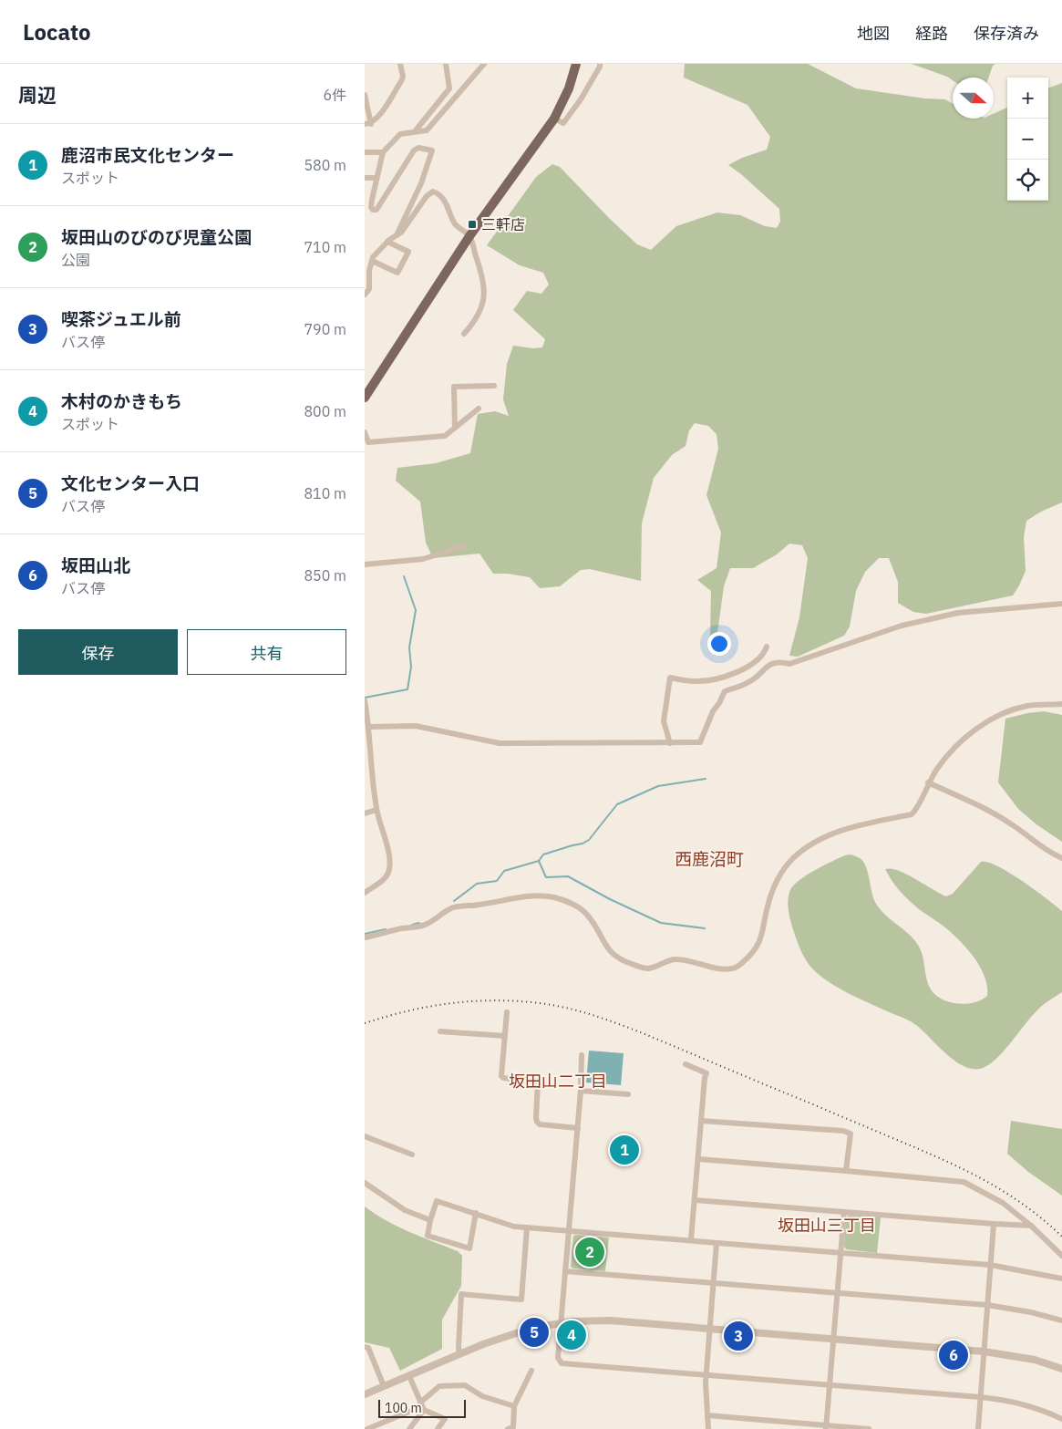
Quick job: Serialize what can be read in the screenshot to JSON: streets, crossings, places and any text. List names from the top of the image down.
{
  "districts": ["西鹿沼町", "坂田山二丁目", "坂田山三丁目"],
  "places": {
    "transit": ["三軒店"]
  },
  "scale_bar": "100 m",
  "north": "right",
  "page": {
    "header": "Locato",
    "nav": ["地図", "経路", "保存済み"],
    "heading": ["周辺", "6件"],
    "map_buttons": ["+", "−"],
    "list": [
      {
        "mark": "1",
        "name": "鹿沼市民文化センター",
        "note": "スポット",
        "value": "580 m"
      },
      {
        "mark": "2",
        "name": "坂田山のびのび児童公園",
        "note": "公園",
        "value": "710 m"
      },
      {
        "mark": "3",
        "name": "喫茶ジュエル前",
        "note": "バス停",
        "value": "790 m"
      },
      {
        "mark": "4",
        "name": "木村のかきもち",
        "note": "スポット",
        "value": "800 m"
      },
      {
        "mark": "5",
        "name": "文化センター入口",
        "note": "バス停",
        "value": "810 m"
      },
      {
        "mark": "6",
        "name": "坂田山北",
        "note": "バス停",
        "value": "850 m"
      }
    ],
    "buttons": ["保存", "共有"],
    "pins": [
      "1",
      "2",
      "5",
      "4",
      "3",
      "6"
    ],
    "scale": "100 m"
  }
}
